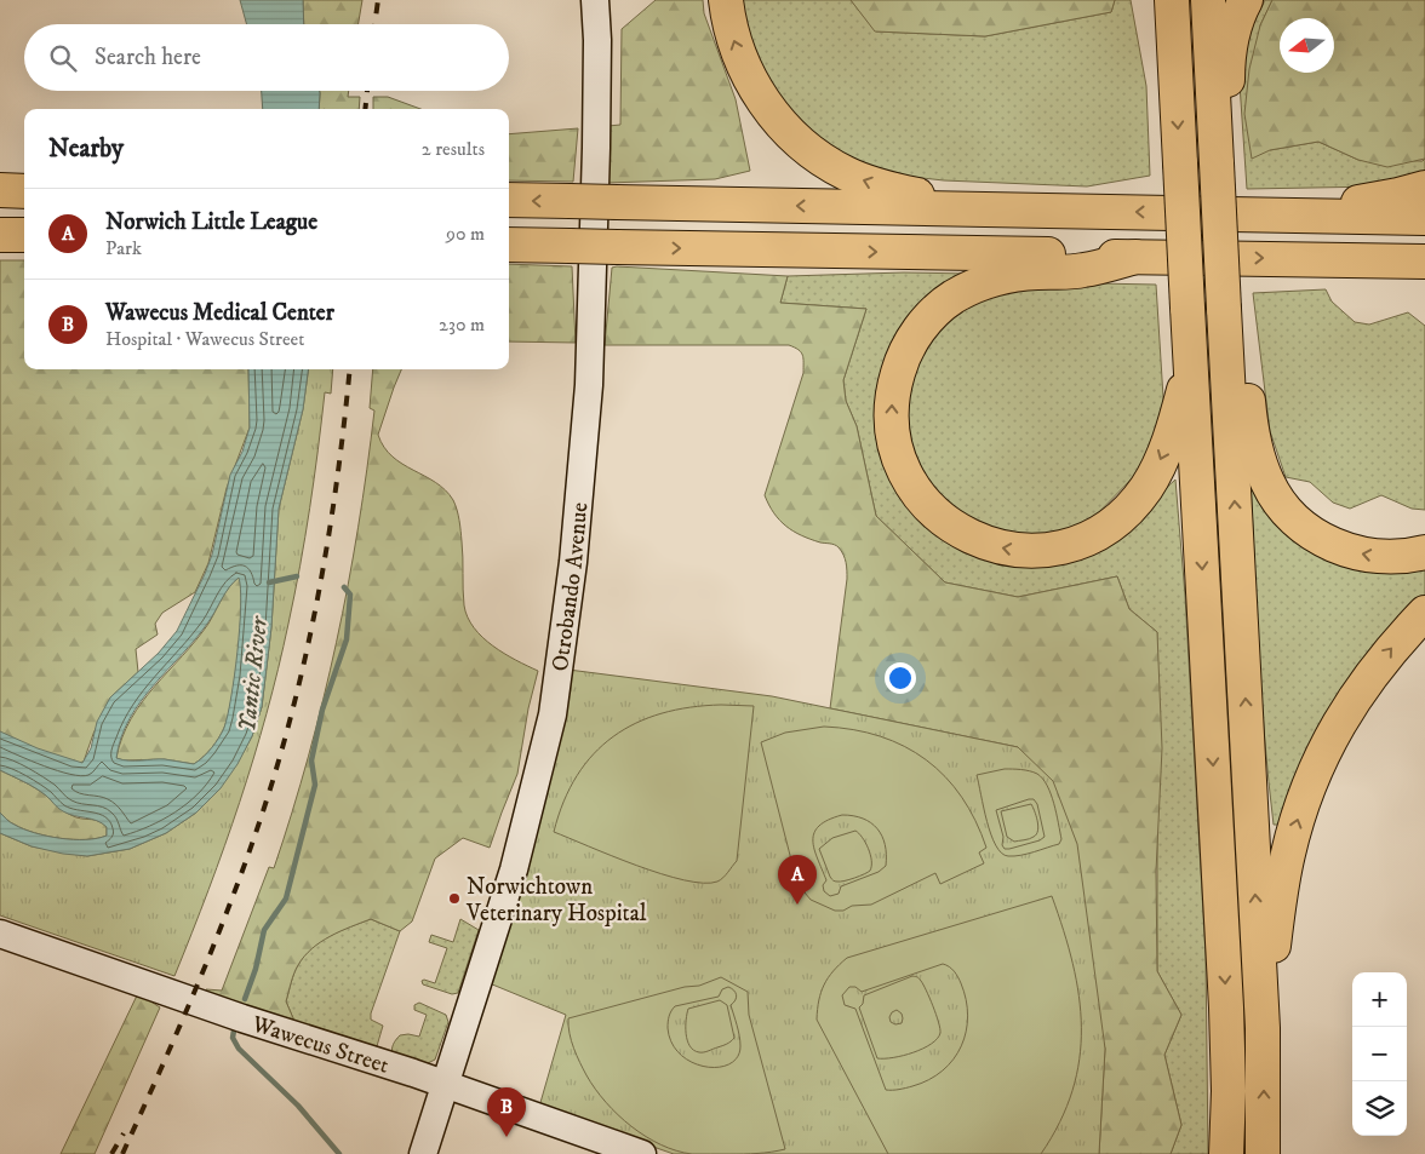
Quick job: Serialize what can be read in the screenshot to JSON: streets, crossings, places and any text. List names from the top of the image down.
{
  "streets": {
    "street": ["Otrobando Avenue", "Wawecus Street"]
  },
  "crossings": [
    ["Otrobando Avenue", "Wawecus Street"]
  ],
  "water": ["Yantic River"],
  "places": ["Norwichtown Veterinary Hospital"],
  "north": "left",
  "page": {
    "search": "Search here",
    "heading": ["Nearby", "2 results"],
    "list": [
      {
        "mark": "A",
        "name": "Norwich Little League",
        "note": "Park",
        "value": "90 m"
      },
      {
        "mark": "B",
        "name": "Wawecus Medical Center",
        "note": "Hospital · Wawecus Street",
        "value": "230 m"
      }
    ],
    "pins": ["A", "B"],
    "map_buttons": ["+", "−"]
  }
}
